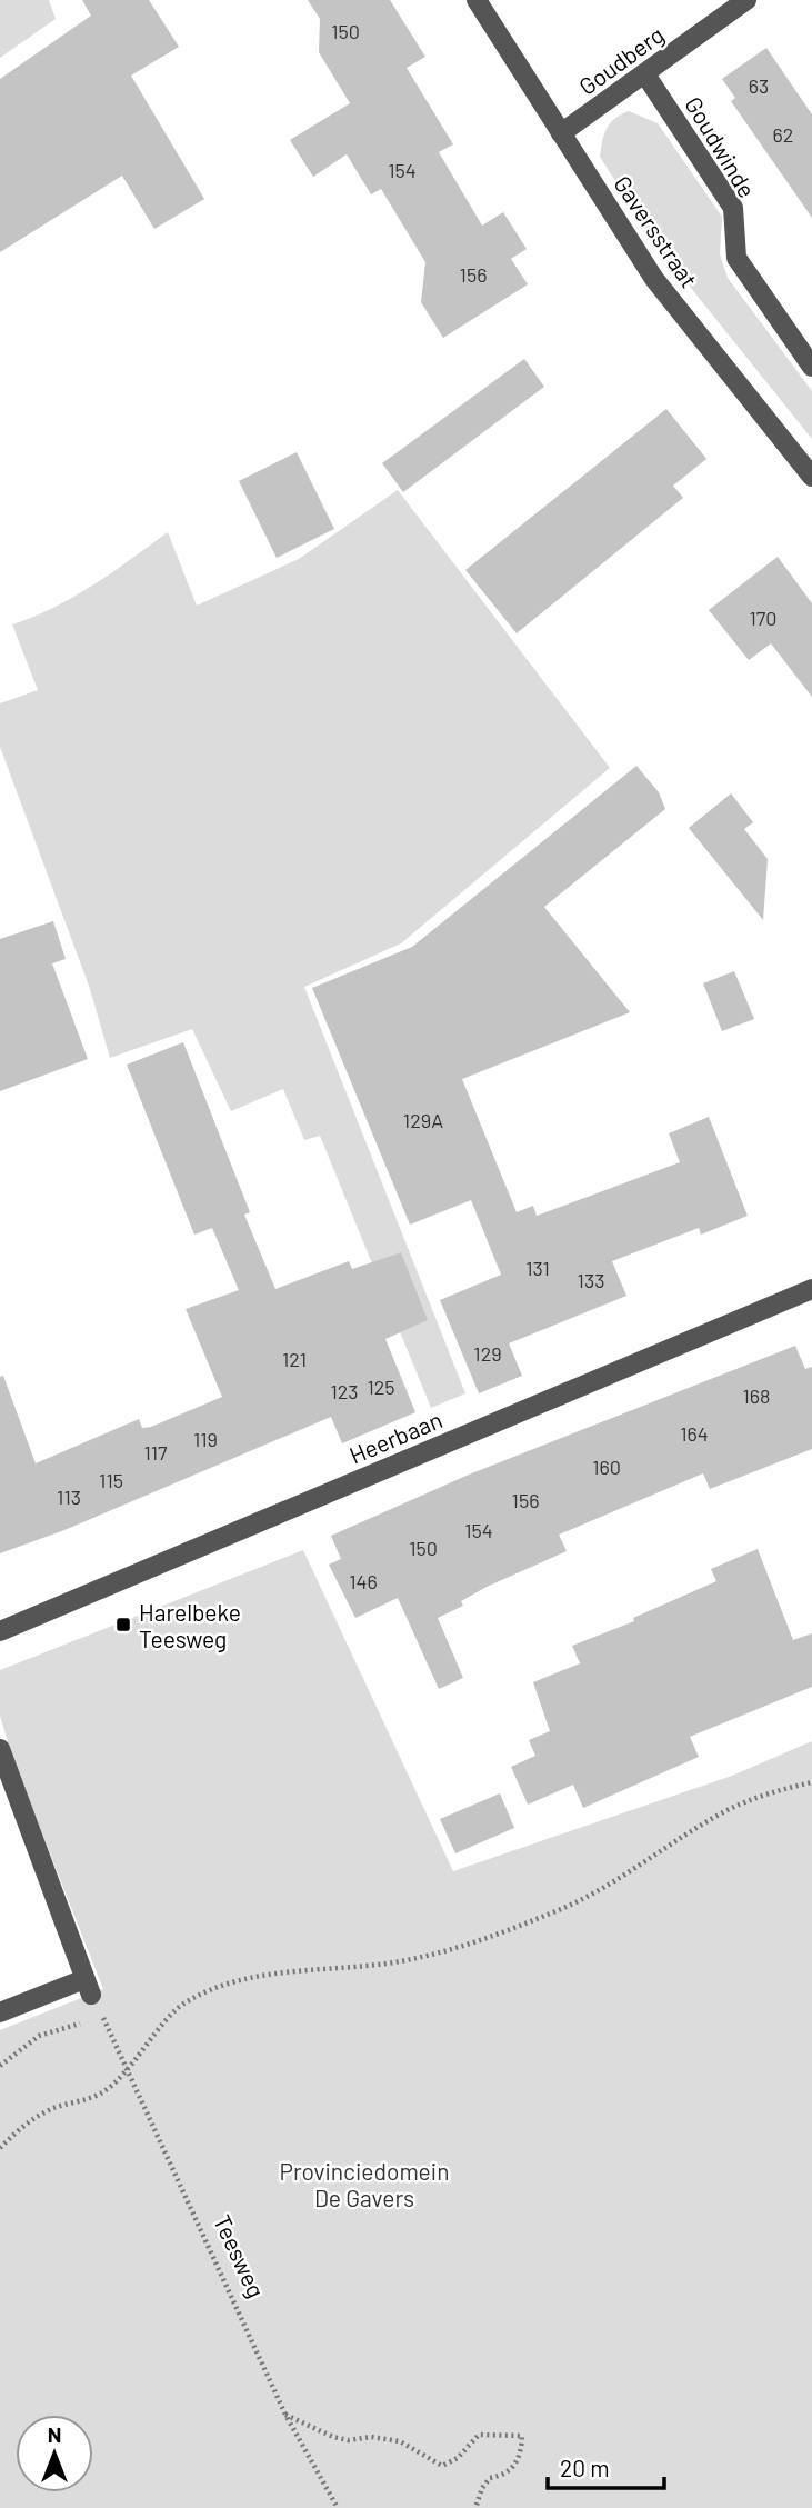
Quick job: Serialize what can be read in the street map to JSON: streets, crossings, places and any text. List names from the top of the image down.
{
  "streets": {
    "street": [
      "Goudberg",
      "Goudwinde",
      "Gaversstraat",
      "Heerbaan"
    ],
    "path": ["Teesweg"]
  },
  "crossings": [
    ["Goudberg", "Goudwinde"],
    ["Goudberg", "Gaversstraat"]
  ],
  "parks": ["Provinciedomein De Gavers"],
  "places": {
    "transit": ["Harelbeke Teesweg"]
  },
  "house_numbers": [
    "150",
    "63",
    "62",
    "154",
    "156",
    "170",
    "129A",
    "131",
    "133",
    "129",
    "121",
    "125",
    "123",
    "168",
    "164",
    "119",
    "117",
    "160",
    "115",
    "113",
    "156",
    "154",
    "150",
    "146"
  ],
  "scale_bar": "20 m",
  "north": "top"
}
